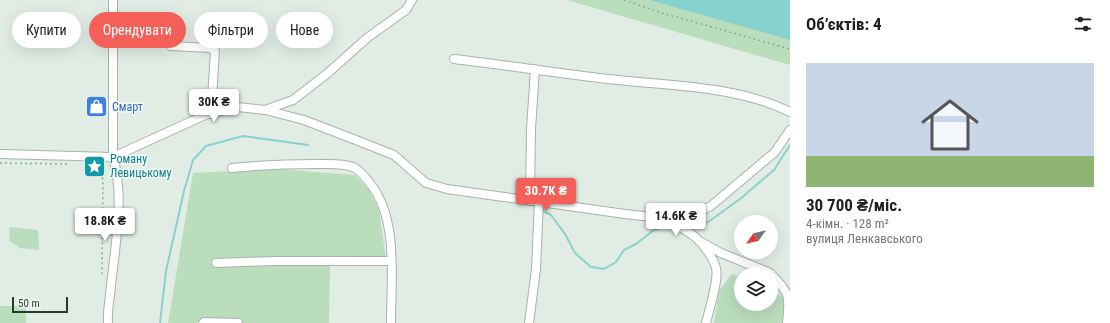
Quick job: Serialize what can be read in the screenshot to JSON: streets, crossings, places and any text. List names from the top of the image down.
{
  "places": {
    "shop": ["Смарт"],
    "place": ["Роману Левицькому"]
  },
  "scale_bar": "50 m",
  "north": "bottom left",
  "page": {
    "heading": "Об’єктів: 4",
    "chip": [
      "Купити",
      "Орендувати",
      "Фільтри",
      "Нове"
    ],
    "list": [
      {
        "name": "30 700 ₴/міс.",
        "note": "4-кімн. · 128 m² · вулиця Ленкавського"
      }
    ],
    "price": [
      "30K ₴",
      "30.7K ₴",
      "14.6K ₴",
      "18.8K ₴"
    ],
    "scale": "50 m"
  }
}
